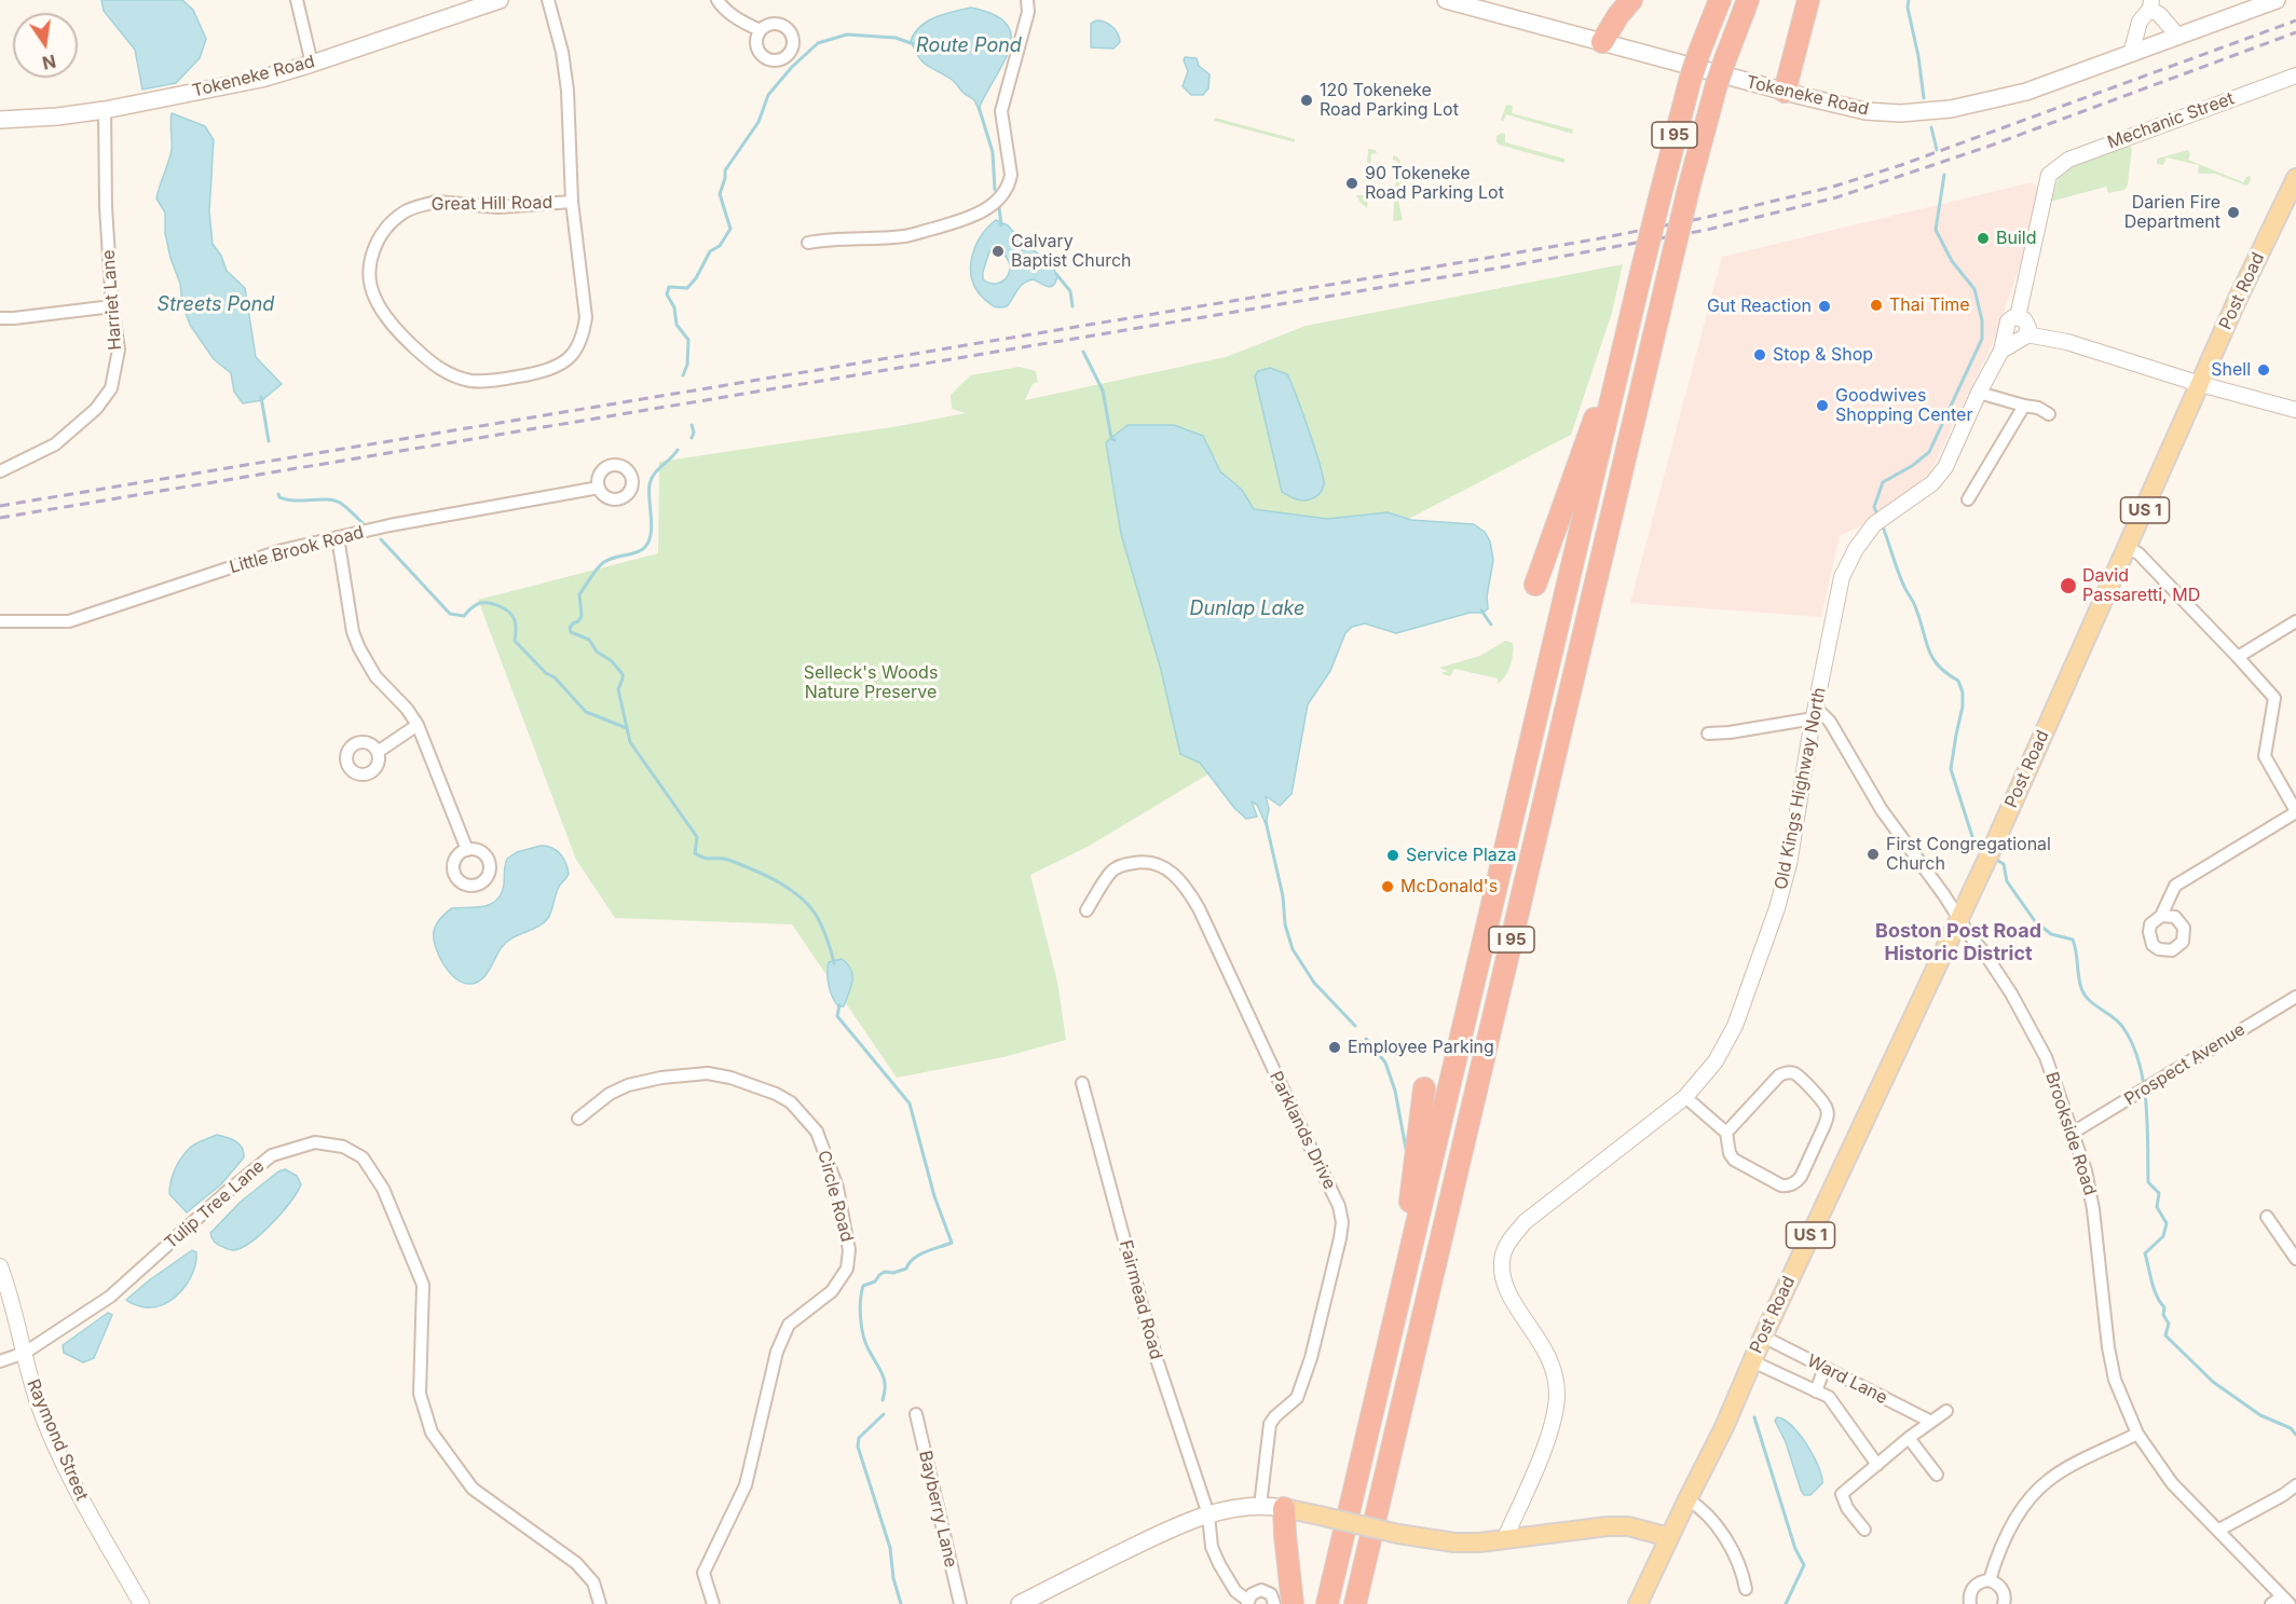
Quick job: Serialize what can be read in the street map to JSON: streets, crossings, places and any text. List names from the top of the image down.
{
  "streets": {
    "highway": ["I 95"],
    "main road": ["Tokeneke Road", "Post Road", "US 1"],
    "street": [
      "Mechanic Street",
      "Great Hill Road",
      "Harriet Lane",
      "Little Brook Road",
      "Old Kings Highway North",
      "Prospect Avenue",
      "Parklands Drive",
      "Brookside Road",
      "Circle Road",
      "Tulip Tree Lane",
      "Fairmead Road",
      "Ward Lane",
      "Raymond Street",
      "Bayberry Lane"
    ]
  },
  "crossings": [
    ["Tokeneke Road", "Harriet Lane"],
    ["Mechanic Street", "Old Kings Highway North"],
    ["Post Road", "Brookside Road"],
    ["Post Road", "Ward Lane"],
    ["Old Kings Highway North", "Brookside Road"],
    ["Prospect Avenue", "Brookside Road"],
    ["Tulip Tree Lane", "Raymond Street"]
  ],
  "districts": ["Boston Post Road Historic District"],
  "water": ["Route Pond", "Streets Pond", "Dunlap Lake"],
  "parks": ["Selleck's Woods Nature Preserve"],
  "places": [
    "120 Tokeneke Road Parking Lot",
    "90 Tokeneke Road Parking Lot",
    "Darien Fire Department",
    "Build",
    "Calvary Baptist Church",
    "Thai Time",
    "Gut Reaction",
    "Stop & Shop",
    "Shell",
    "Goodwives Shopping Center",
    "David Passaretti, MD",
    "First Congregational Church",
    "Service Plaza",
    "McDonald's",
    "Employee Parking"
  ],
  "north": "bottom"
}
